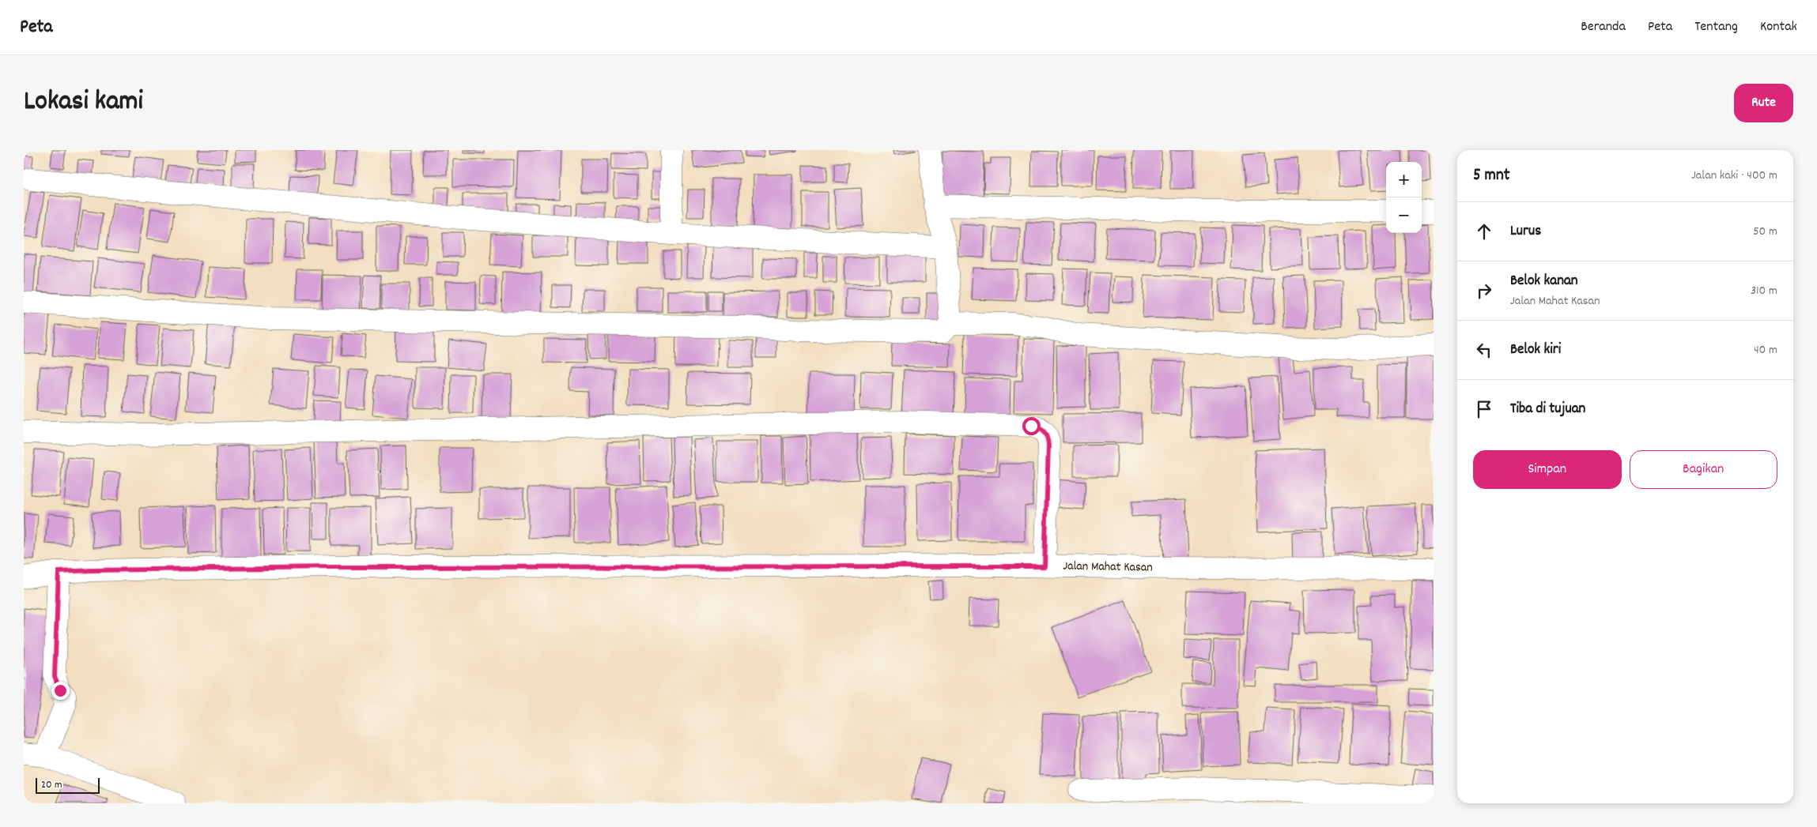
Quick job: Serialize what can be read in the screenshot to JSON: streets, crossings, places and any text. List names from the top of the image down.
{
  "streets": {
    "street": ["Jalan Mahat Kasan"]
  },
  "scale_bar": "20 m",
  "page": {
    "header": "Peta",
    "nav": [
      "Beranda",
      "Peta",
      "Tentang",
      "Kontak"
    ],
    "title": "Lokasi kami",
    "buttons": [
      "Rute",
      ["Simpan", "Bagikan"]
    ],
    "heading": ["5 mnt", "Jalan kaki · 400 m"],
    "map_buttons": ["+", "−"],
    "list": [
      ["Lurus", "50 m"],
      ["Belok kanan", "Jalan Mahat Kasan", "310 m"],
      ["Belok kiri", "40 m"],
      "Tiba di tujuan"
    ],
    "scale": "20 m"
  }
}
